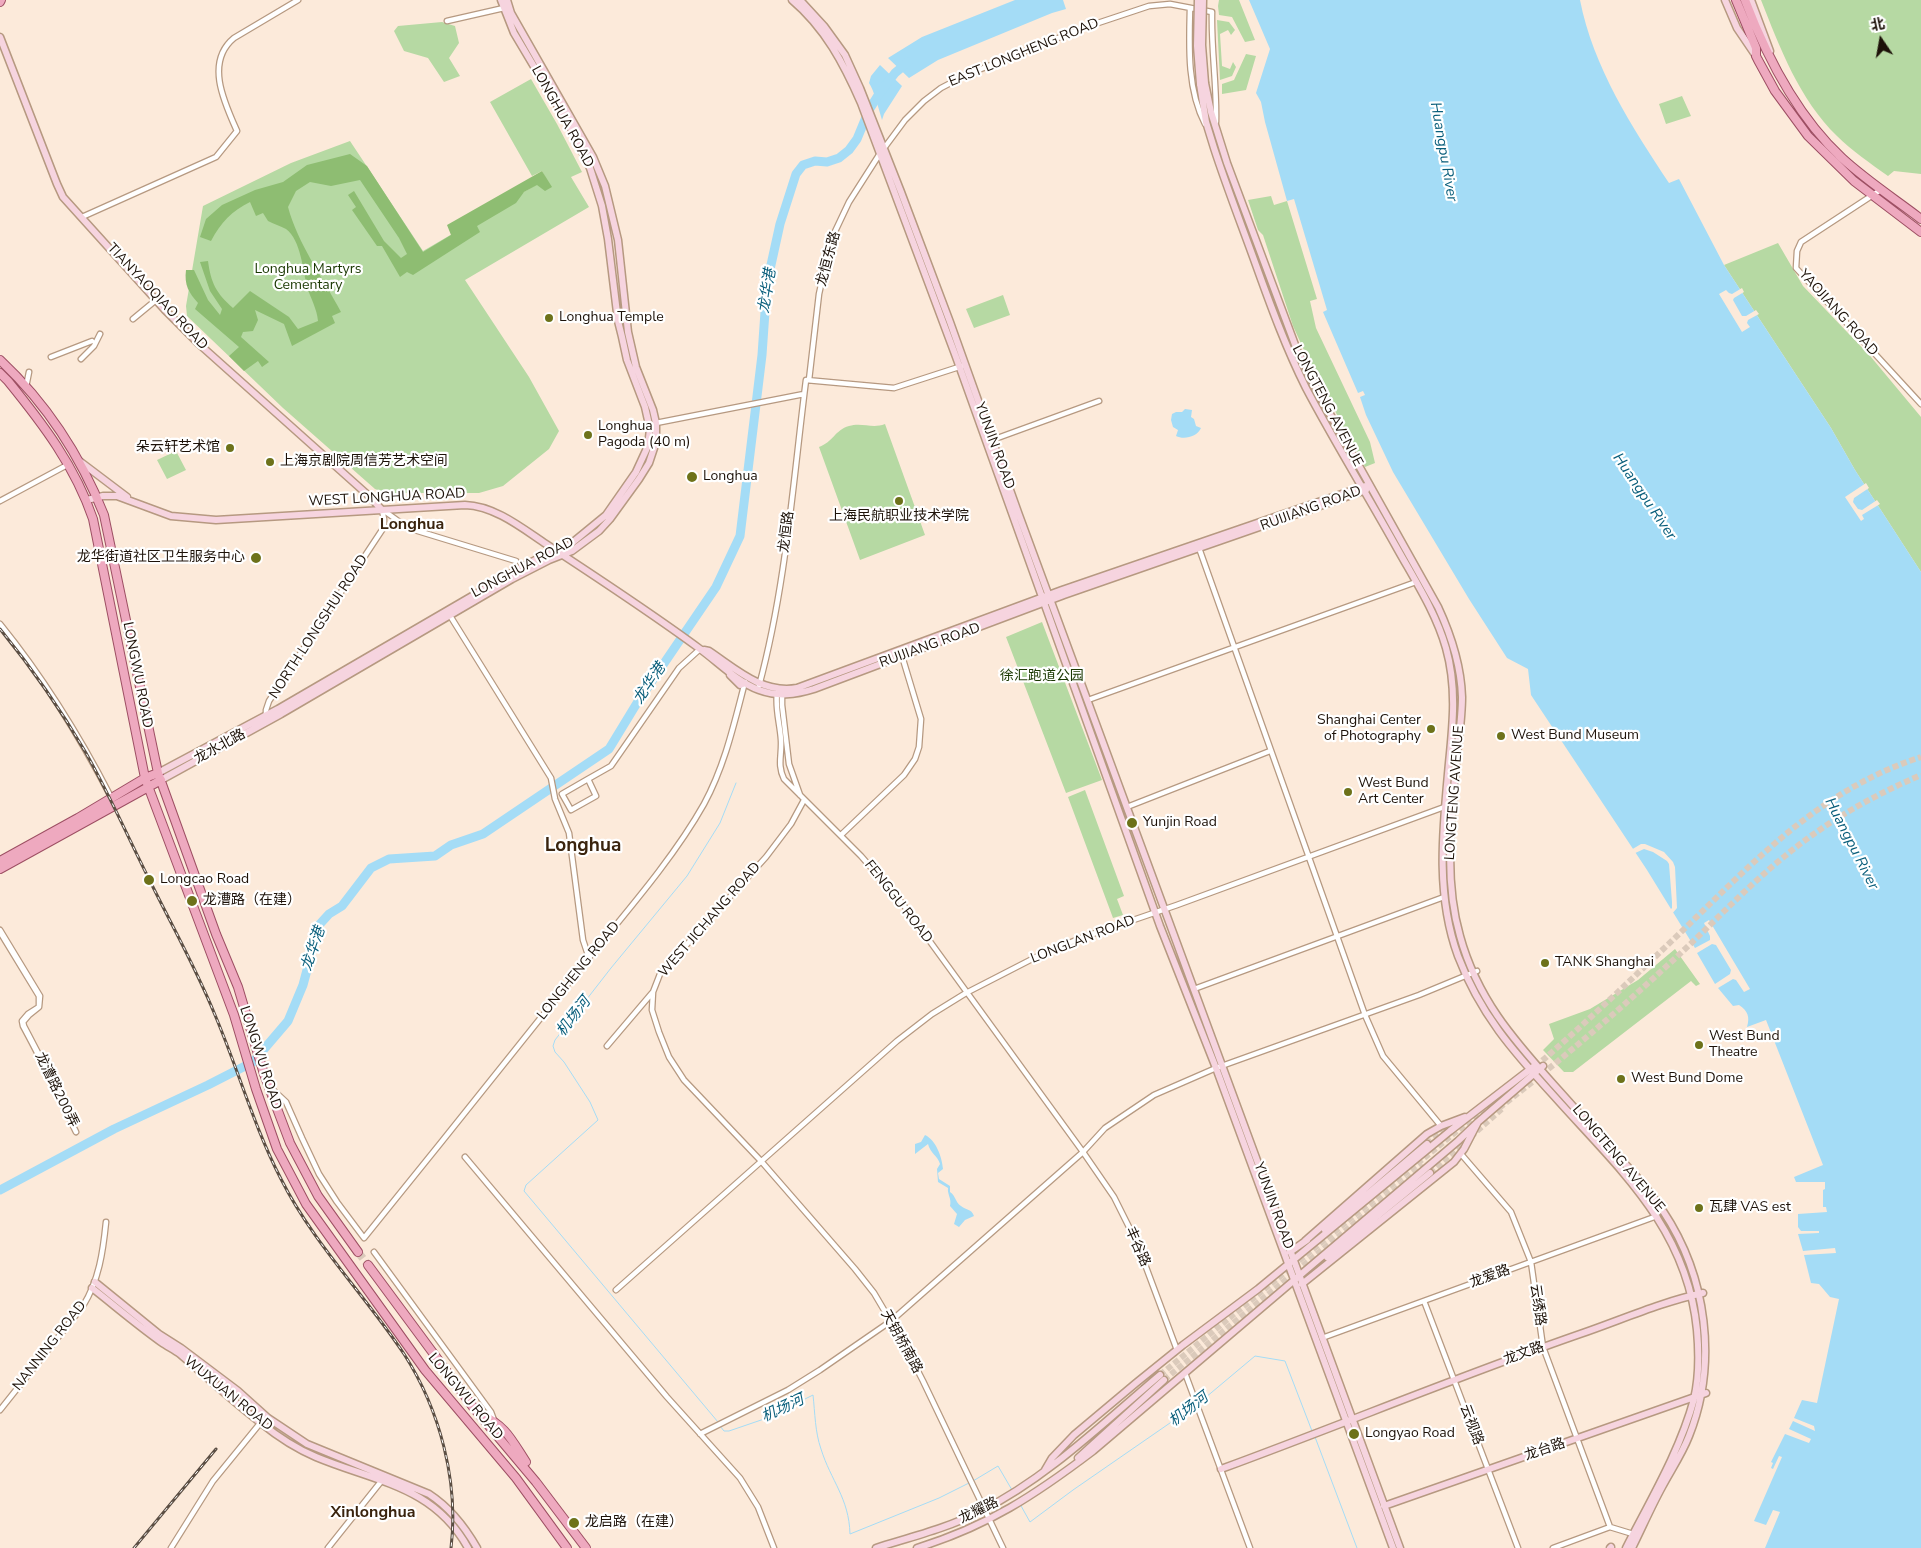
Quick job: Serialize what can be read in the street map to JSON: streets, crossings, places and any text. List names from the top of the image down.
{
  "streets": {
    "main road": [
      "LONGHUA ROAD",
      "TIANYAOQIAO ROAD",
      "LONGTENG AVENUE",
      "YUNJIN ROAD",
      "WEST LONGHUA ROAD",
      "RUIJIANG ROAD",
      "NORTH LONGSHUI ROAD",
      "LONGWU ROAD",
      "龙文路",
      "WUXUAN ROAD",
      "龙台路",
      "龙耀路"
    ],
    "street": [
      "EAST LONGHENG ROAD",
      "龙恒东路",
      "YAOJIANG ROAD",
      "龙恒路",
      "FENGGU ROAD",
      "WEST JICHANG ROAD",
      "LONGLAN ROAD",
      "LONGHENG ROAD",
      "龙漕路200弄",
      "丰谷路",
      "龙爱路",
      "云绣路",
      "天钥桥南路",
      "NANNING ROAD",
      "云视路"
    ]
  },
  "crossings": [
    ["EAST LONGHENG ROAD", "龙恒东路"],
    ["EAST LONGHENG ROAD", "LONGTENG AVENUE"],
    ["EAST LONGHENG ROAD", "YUNJIN ROAD"],
    ["LONGHUA ROAD", "WEST LONGHUA ROAD"],
    ["LONGHUA ROAD", "NORTH LONGSHUI ROAD"],
    ["龙恒东路", "YUNJIN ROAD"],
    ["龙恒东路", "龙恒路"],
    ["TIANYAOQIAO ROAD", "WEST LONGHUA ROAD"],
    ["TIANYAOQIAO ROAD", "NORTH LONGSHUI ROAD"],
    ["LONGTENG AVENUE", "RUIJIANG ROAD"],
    ["LONGTENG AVENUE", "LONGLAN ROAD"],
    ["LONGTENG AVENUE", "龙爱路"],
    ["LONGTENG AVENUE", "龙文路"],
    ["LONGTENG AVENUE", "龙台路"],
    ["YUNJIN ROAD", "RUIJIANG ROAD"],
    ["YUNJIN ROAD", "LONGLAN ROAD"],
    ["YUNJIN ROAD", "龙爱路"],
    ["YUNJIN ROAD", "龙文路"],
    ["YUNJIN ROAD", "龙台路"],
    ["WEST LONGHUA ROAD", "RUIJIANG ROAD"],
    ["WEST LONGHUA ROAD", "龙恒路"],
    ["WEST LONGHUA ROAD", "NORTH LONGSHUI ROAD"],
    ["WEST LONGHUA ROAD", "LONGWU ROAD"],
    ["WEST LONGHUA ROAD", "FENGGU ROAD"],
    ["WEST LONGHUA ROAD", "LONGHENG ROAD"],
    ["RUIJIANG ROAD", "FENGGU ROAD"],
    ["NORTH LONGSHUI ROAD", "LONGWU ROAD"],
    ["LONGWU ROAD", "LONGHENG ROAD"],
    ["FENGGU ROAD", "WEST JICHANG ROAD"],
    ["FENGGU ROAD", "LONGLAN ROAD"],
    ["FENGGU ROAD", "丰谷路"],
    ["WEST JICHANG ROAD", "LONGLAN ROAD"],
    ["WEST JICHANG ROAD", "天钥桥南路"],
    ["LONGLAN ROAD", "天钥桥南路"],
    ["龙爱路", "云绣路"],
    ["龙爱路", "云视路"],
    ["云绣路", "龙文路"],
    ["云绣路", "龙台路"],
    ["天钥桥南路", "龙耀路"],
    ["NANNING ROAD", "WUXUAN ROAD"],
    ["龙文路", "云视路"],
    ["云视路", "龙台路"]
  ],
  "districts": ["Longhua", "Longhua", "Xinlonghua"],
  "water": ["Huangpu River", "龙华港", "机场河"],
  "parks": ["Longhua Martyrs Cementary", "徐汇跑道公园"],
  "places": [
    "Longhua Temple",
    "Longhua Pagoda (40 m)",
    "朵云轩艺术馆",
    "上海京剧院周信芳艺术空间",
    "Longhua",
    "上海民航职业技术学院",
    "龙华街道社区卫生服务中心",
    "Shanghai Center of Photography",
    "West Bund Museum",
    "West Bund Art Center",
    "Yunjin Road",
    "Longcao Road",
    "龙漕路（在建）",
    "TANK Shanghai",
    "West Bund Theatre",
    "West Bund Dome",
    "瓦肆 VAS est",
    "Longyao Road",
    "龙启路（在建）"
  ],
  "north": "top"
}
